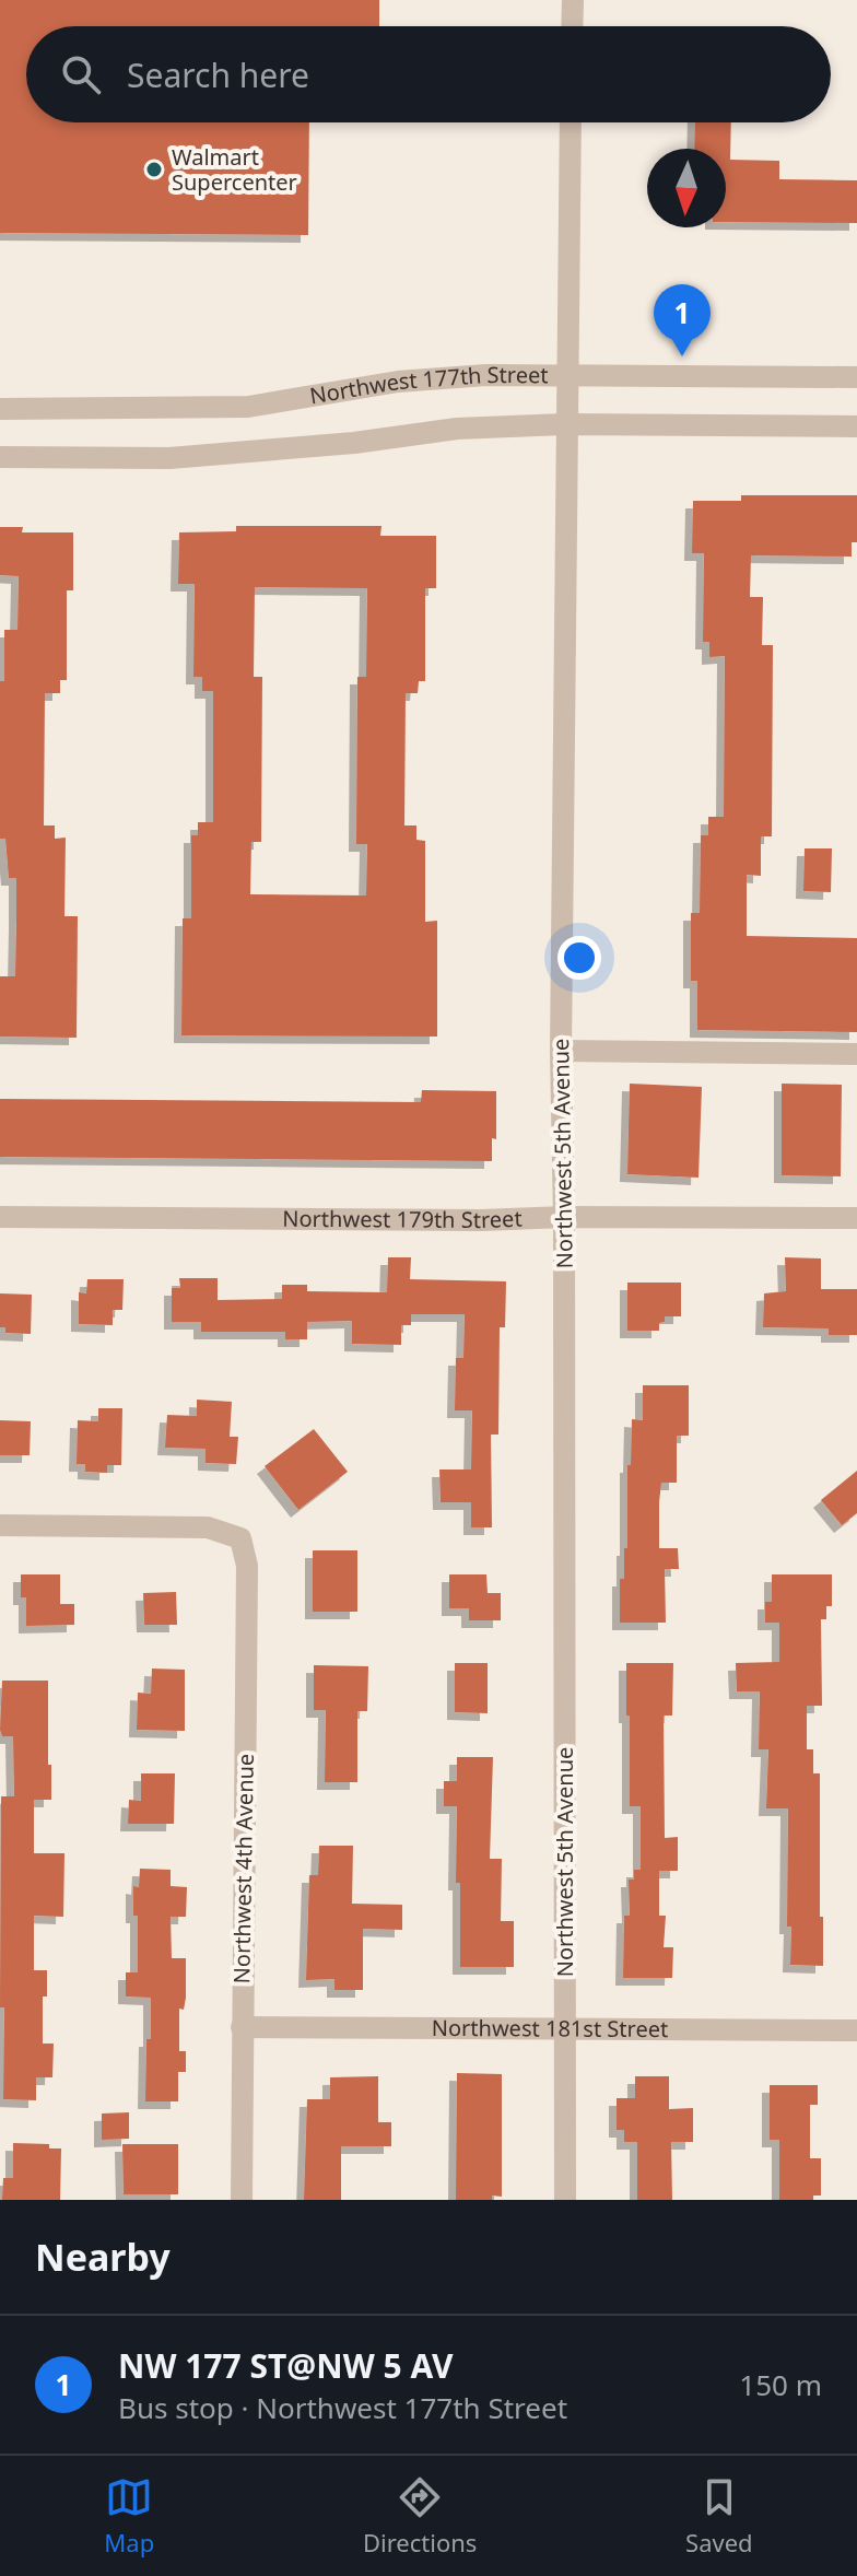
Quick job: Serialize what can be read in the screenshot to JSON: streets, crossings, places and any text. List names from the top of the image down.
{
  "streets": {
    "street": [
      "Northwest 177th Street",
      "Northwest 5th Avenue",
      "Northwest 179th Street",
      "Northwest 4th Avenue",
      "Northwest 181st Street"
    ]
  },
  "crossings": [
    ["Northwest 177th Street", "Northwest 5th Avenue"],
    ["Northwest 5th Avenue", "Northwest 179th Street"],
    ["Northwest 5th Avenue", "Northwest 181st Street"],
    ["Northwest 4th Avenue", "Northwest 181st Street"]
  ],
  "places": ["Walmart Supercenter"],
  "north": "bottom",
  "page": {
    "search": "Search here",
    "pins": "1",
    "heading": "Nearby",
    "list": [
      {
        "mark": "1",
        "name": "NW 177 ST@NW 5 AV",
        "note": "Bus stop · Northwest 177th Street",
        "value": "150 m"
      }
    ],
    "nav": ["Map", "Directions", "Saved"]
  }
}
